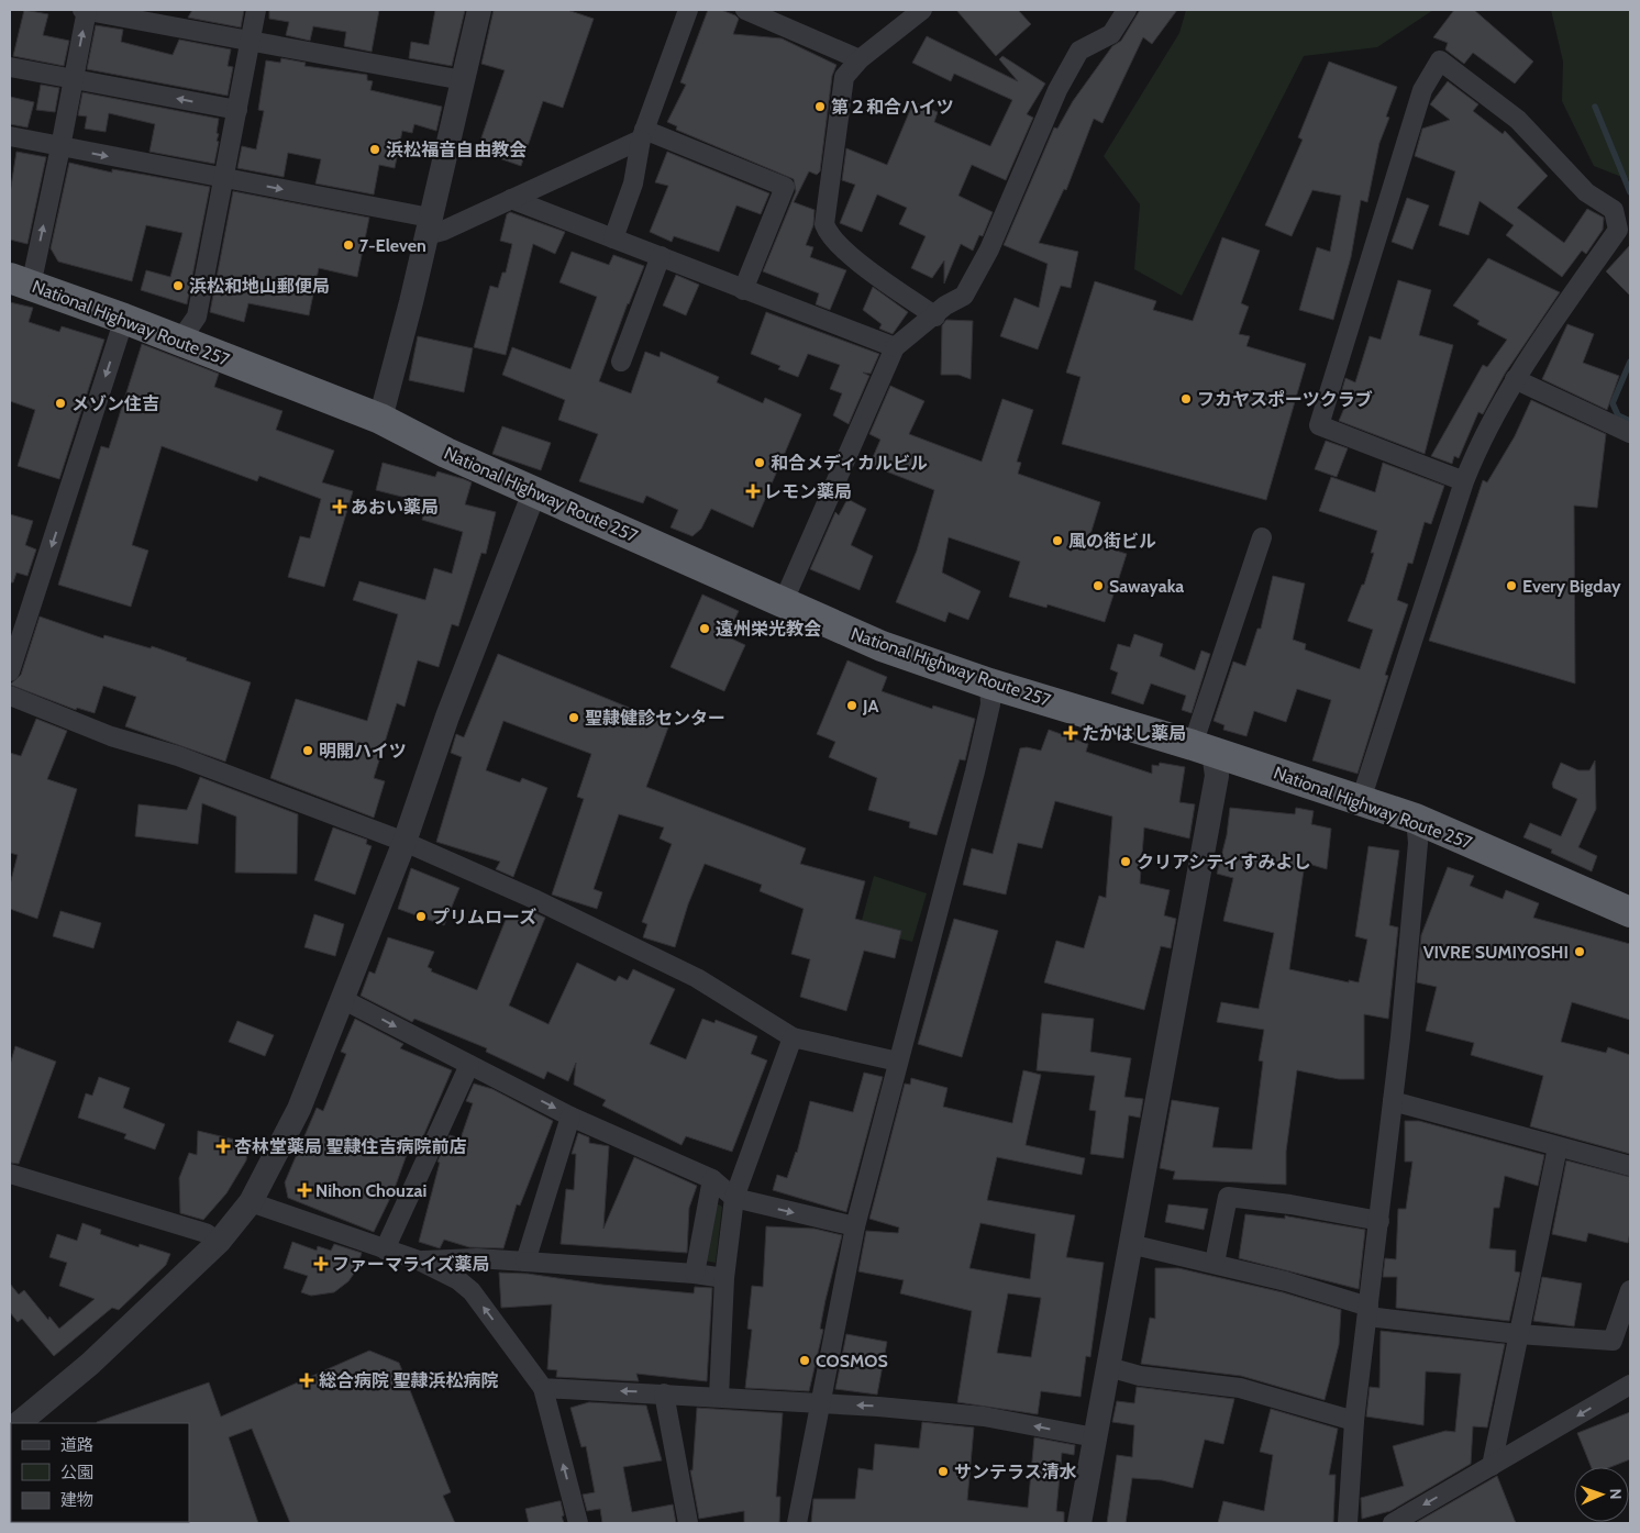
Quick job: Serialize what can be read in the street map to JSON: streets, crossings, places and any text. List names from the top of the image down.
{
  "streets": {
    "highway": ["National Highway Route 257"]
  },
  "places": {
    "other": [
      "第２和合ハイツ",
      "浜松福音自由教会",
      "7-Eleven",
      "浜松和地山郵便局",
      "フカヤスポーツクラブ",
      "メゾン住吉",
      "和合メディカルビル",
      "風の街ビル",
      "Sawayaka",
      "Every Bigday",
      "遠州栄光教会",
      "JA",
      "聖隷健診センター",
      "明開ハイツ",
      "クリアシティすみよし",
      "プリムローズ",
      "VIVRE SUMIYOSHI",
      "COSMOS",
      "サンテラス清水"
    ],
    "health": [
      "レモン薬局",
      "あおい薬局",
      "たかはし薬局",
      "杏林堂薬局 聖隷住吉病院前店",
      "Nihon Chouzai",
      "ファーマライズ薬局",
      "総合病院 聖隷浜松病院"
    ]
  },
  "legend": ["道路", "公園", "建物"],
  "north": "right"
}
